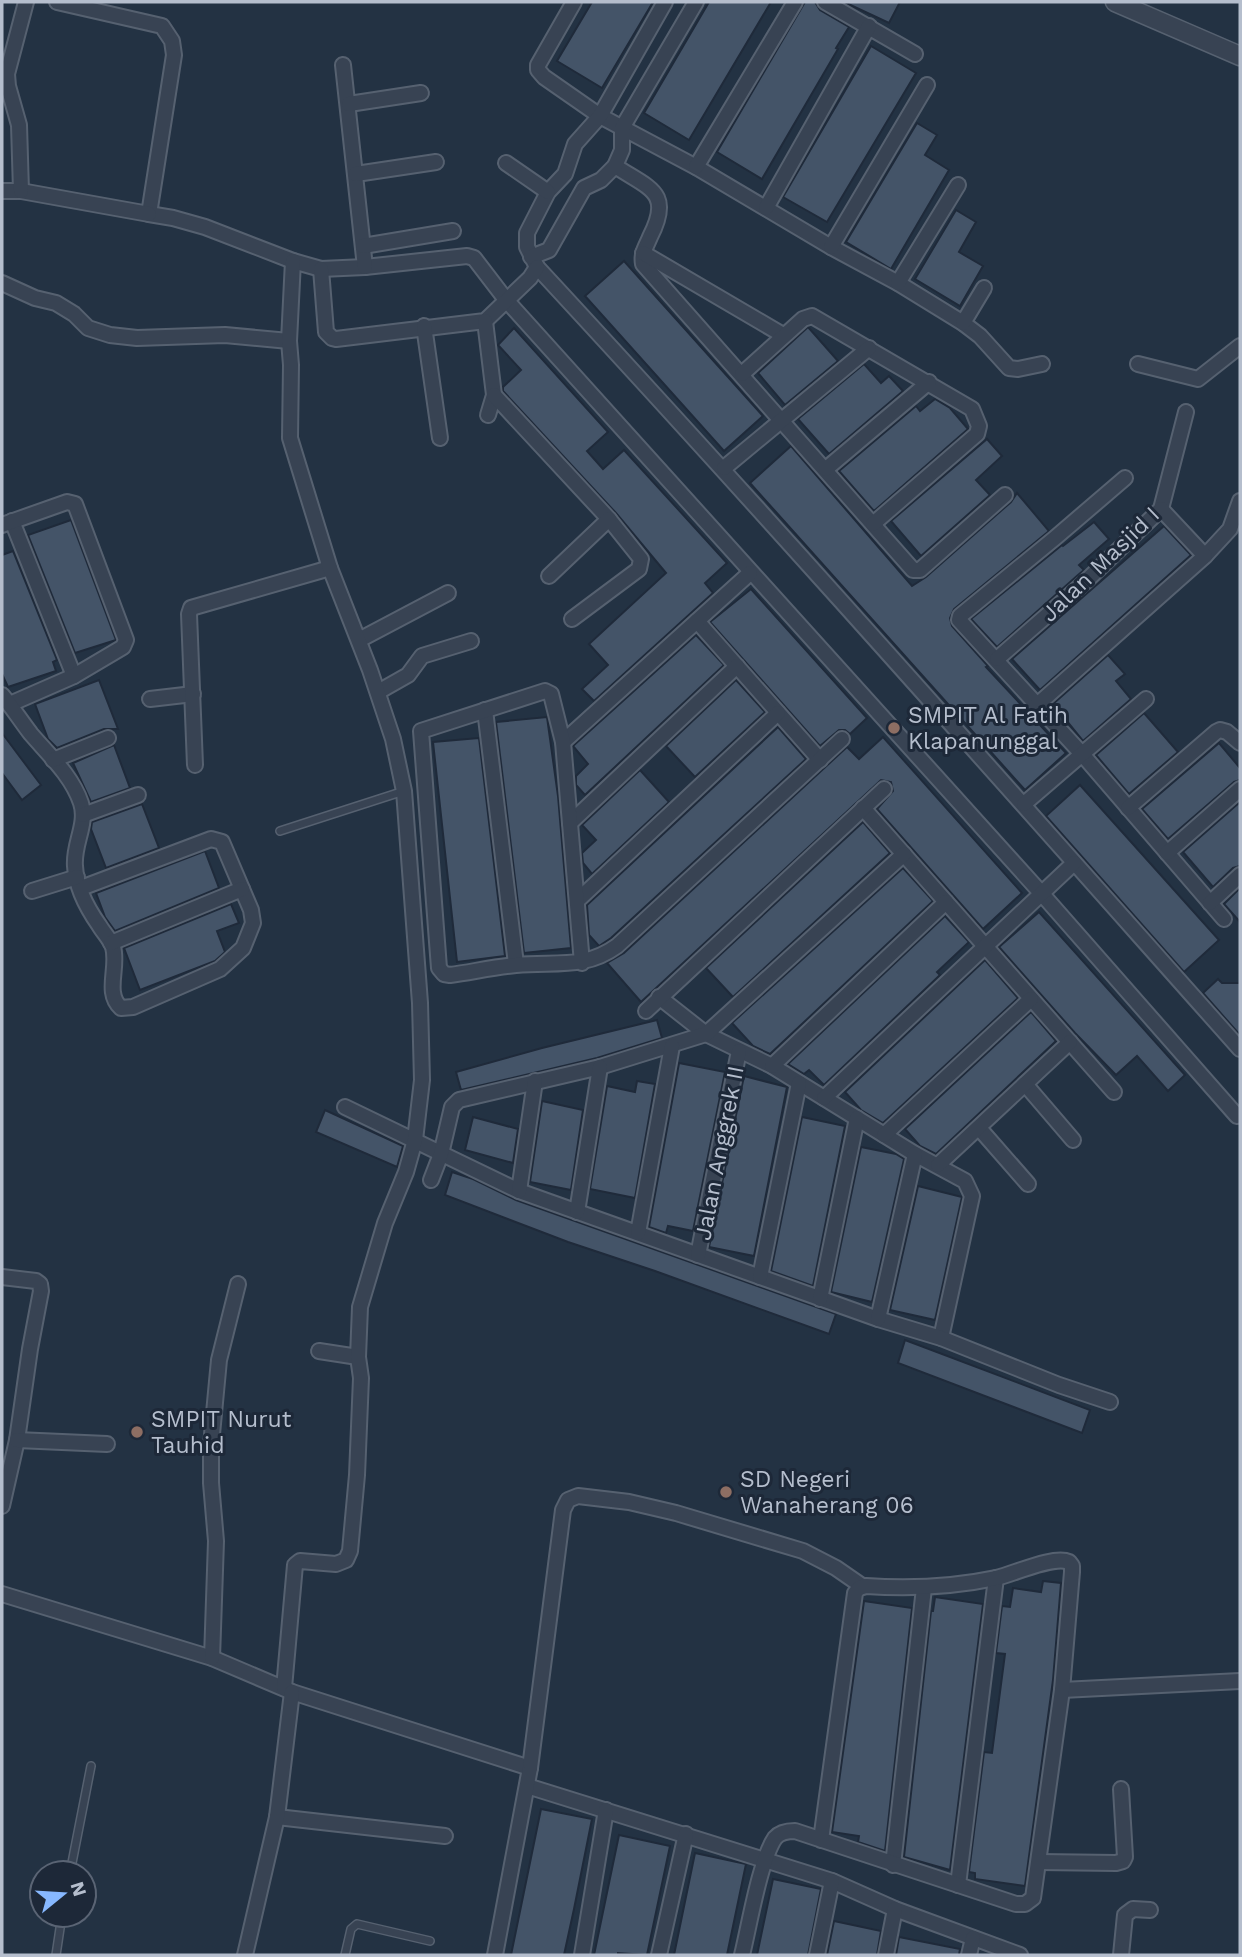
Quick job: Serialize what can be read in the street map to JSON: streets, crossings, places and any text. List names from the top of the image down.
{
  "streets": {
    "street": ["Jalan Masjid I", "Jalan Anggrek II"]
  },
  "places": ["SMPIT Al Fatih Klapanunggal", "SMPIT Nurut Tauhid", "SD Negeri Wanaherang 06"],
  "north": "right"
}
